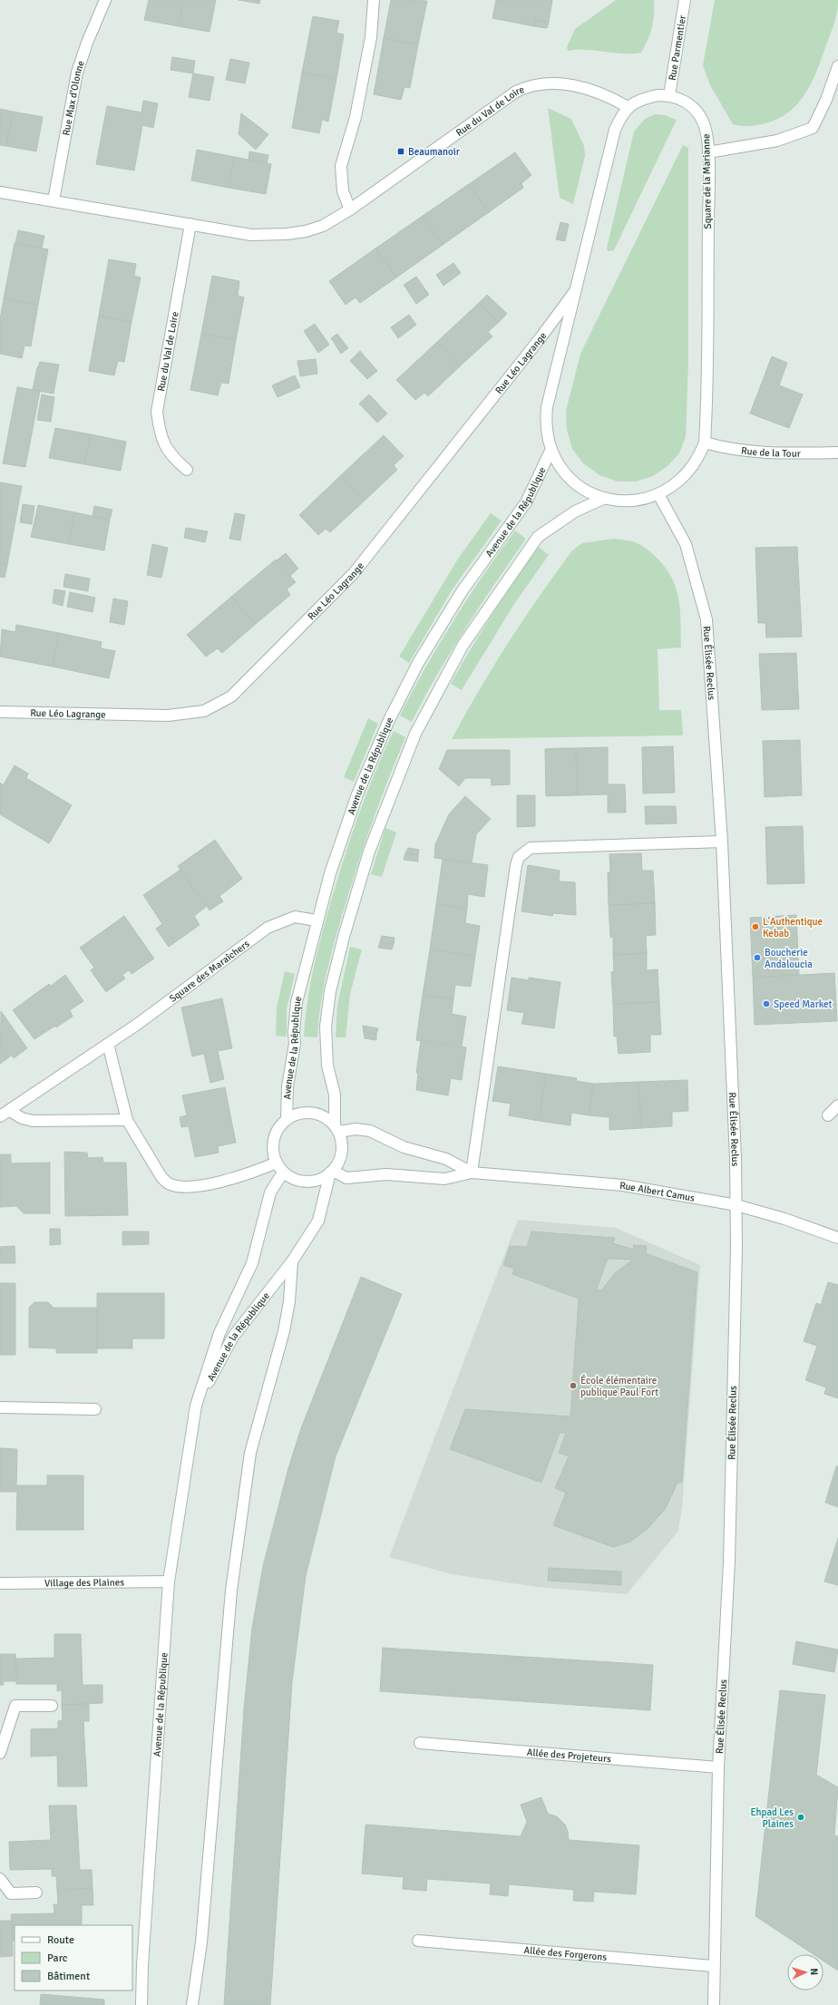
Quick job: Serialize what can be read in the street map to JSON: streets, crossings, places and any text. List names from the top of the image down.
{
  "streets": {
    "street": [
      "Rue Parmentier",
      "Rue Max d'Olonne",
      "Rue du Val de Loire",
      "Square de la Marianne",
      "Rue Léo Lagrange",
      "Rue de la Tour",
      "Avenue de la République",
      "Rue Élisée Reclus",
      "Square des Maraîchers",
      "Rue Albert Camus",
      "Village des Plaines",
      "Allée des Projeteurs",
      "Allée des Forgerons"
    ]
  },
  "crossings": [
    ["Rue Parmentier", "Square de la Marianne"],
    ["Rue Max d'Olonne", "Rue du Val de Loire"],
    ["Rue du Val de Loire", "Square de la Marianne"],
    ["Square de la Marianne", "Rue Léo Lagrange"],
    ["Square de la Marianne", "Rue de la Tour"],
    ["Square de la Marianne", "Avenue de la République"],
    ["Square de la Marianne", "Rue Élisée Reclus"],
    ["Avenue de la République", "Square des Maraîchers"],
    ["Avenue de la République", "Rue Albert Camus"],
    ["Avenue de la République", "Village des Plaines"],
    ["Rue Élisée Reclus", "Rue Albert Camus"],
    ["Rue Élisée Reclus", "Allée des Projeteurs"],
    ["Rue Élisée Reclus", "Allée des Forgerons"]
  ],
  "places": {
    "transit": ["Beaumanoir"],
    "other": [
      "L'Authentique Kebab",
      "Boucherie Andaloucia",
      "Speed Market",
      "École élémentaire publique Paul Fort",
      "Ehpad Les Plaines"
    ]
  },
  "legend": ["Route", "Parc", "Bâtiment"],
  "north": "right"
}
